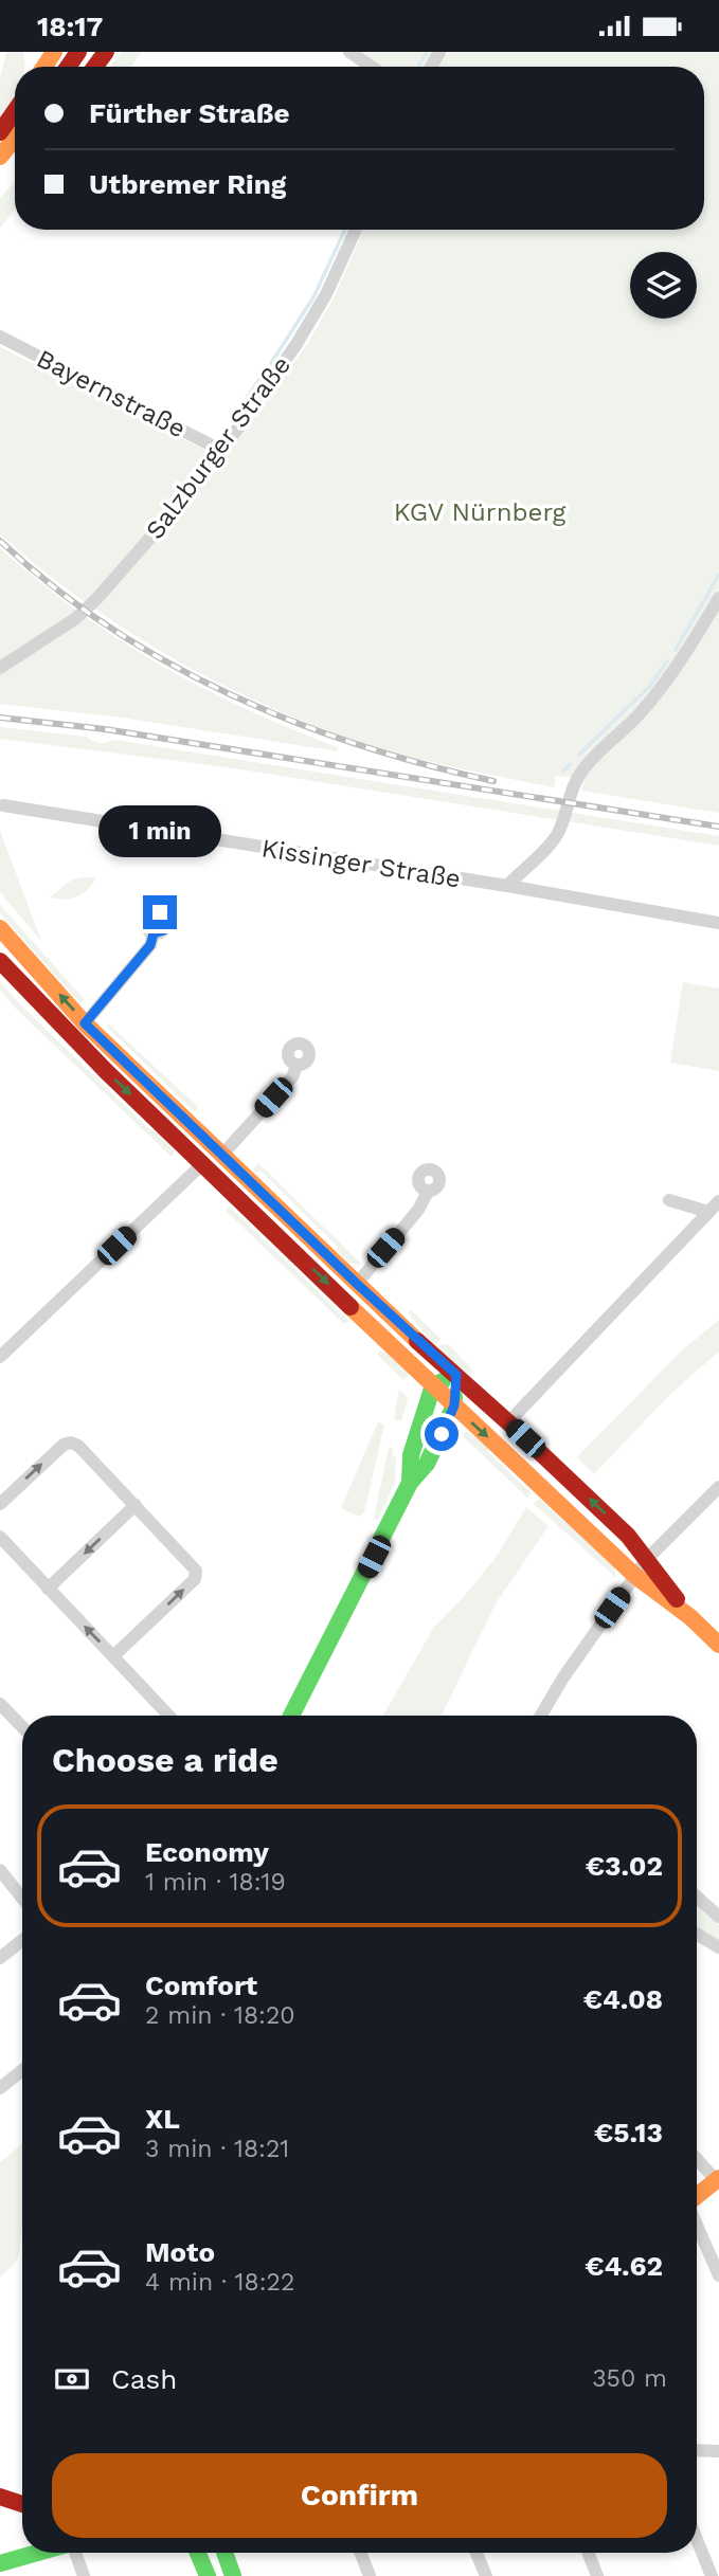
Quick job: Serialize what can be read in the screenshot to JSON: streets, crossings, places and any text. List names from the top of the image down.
{
  "streets": {
    "street": ["Bayernstraße", "Salzburger Straße", "Kissinger Straße"]
  },
  "crossings": [
    ["Bayernstraße", "Salzburger Straße"]
  ],
  "parks": ["KGV Nürnberg"],
  "page": {
    "status": "18:17",
    "banner": ["Fürther Straße", "Utbremer Ring"],
    "bubble": "1 min",
    "heading": "Choose a ride",
    "list": [
      {
        "name": "Economy",
        "note": "1 min · 18:19",
        "value": "€3.02"
      },
      {
        "name": "Comfort",
        "note": "2 min · 18:20",
        "value": "€4.08"
      },
      {
        "name": "XL",
        "note": "3 min · 18:21",
        "value": "€5.13"
      },
      {
        "name": "Moto",
        "note": "4 min · 18:22",
        "value": "€4.62"
      }
    ],
    "pay": ["Cash", "350 m"],
    "buttons": "Confirm"
  }
}
